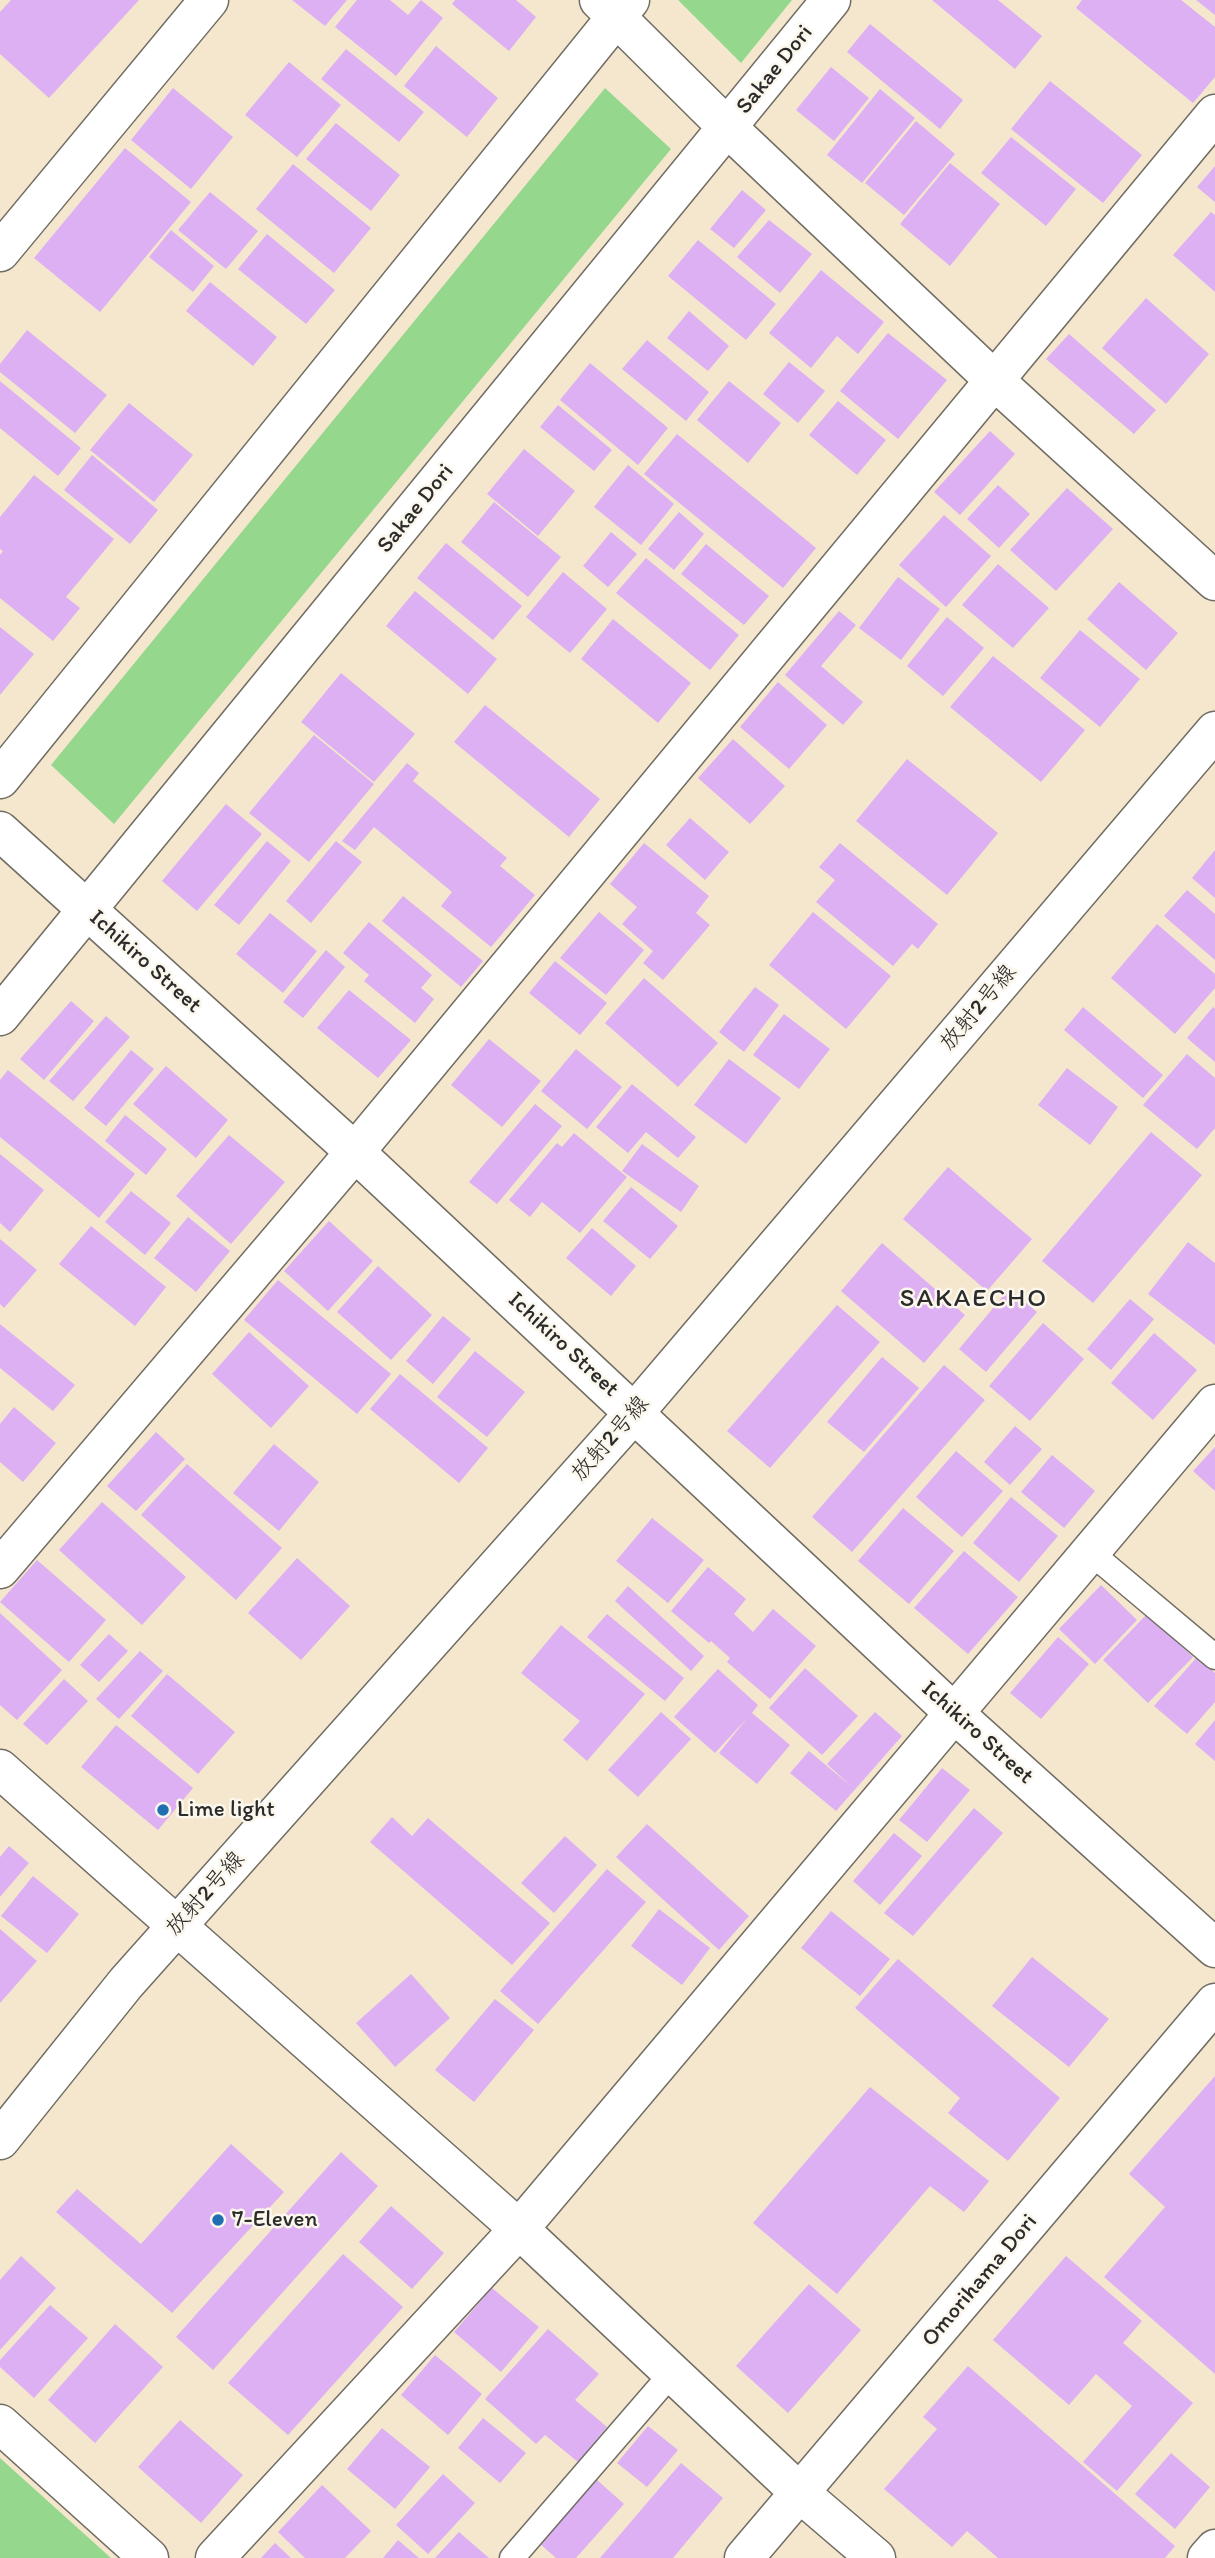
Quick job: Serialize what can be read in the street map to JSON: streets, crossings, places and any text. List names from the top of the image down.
{
  "streets": {
    "street": [
      "Sakae Dori",
      "Ichikiro Street",
      "放射2号線",
      "Omorihama Dori"
    ]
  },
  "crossings": [
    ["Sakae Dori", "Ichikiro Street"],
    ["Ichikiro Street", "放射2号線"]
  ],
  "districts": ["SAKAECHO"],
  "places": ["Lime light", "7-Eleven"]
}
